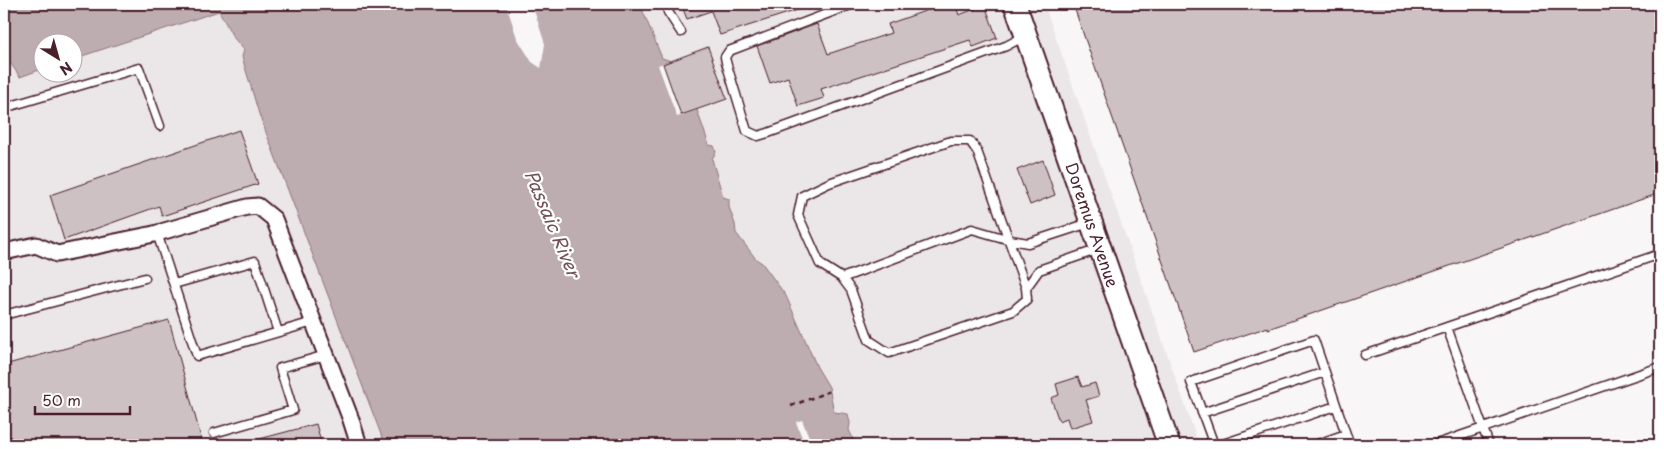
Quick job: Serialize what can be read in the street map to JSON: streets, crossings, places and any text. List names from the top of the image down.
{
  "streets": {
    "main road": ["Doremus Avenue"]
  },
  "water": ["Passaic River"],
  "scale_bar": "50 m",
  "north": "bottom right"
}
